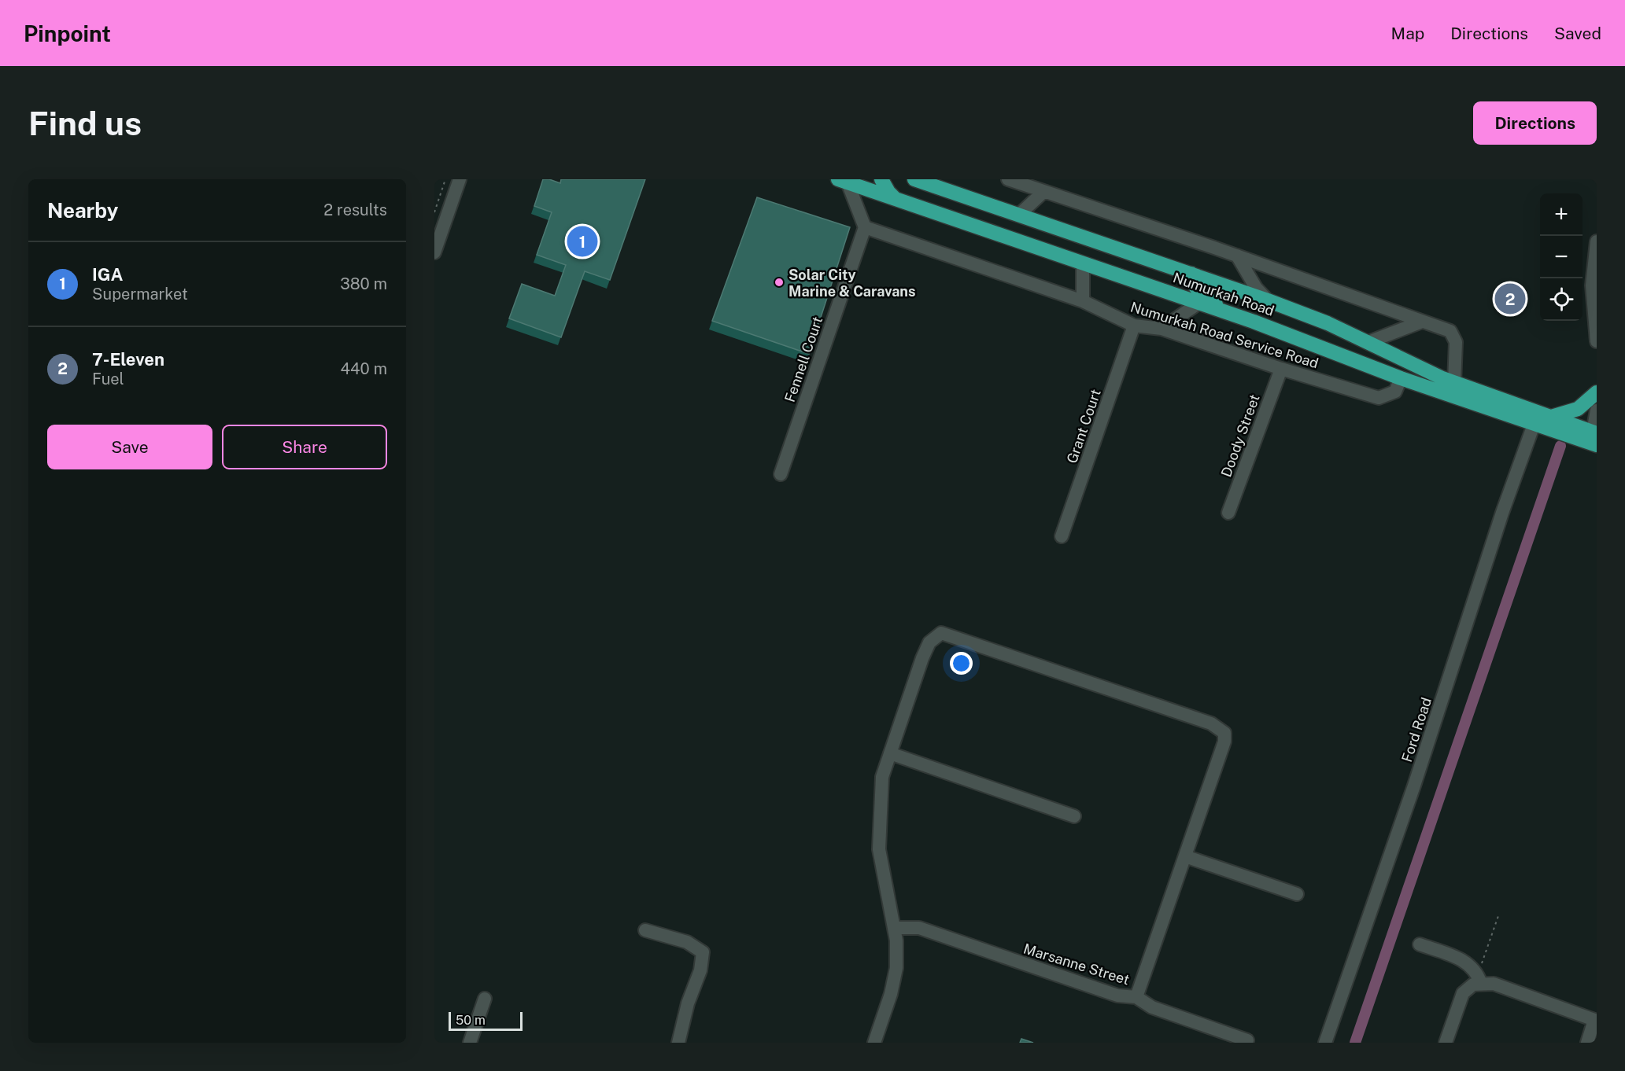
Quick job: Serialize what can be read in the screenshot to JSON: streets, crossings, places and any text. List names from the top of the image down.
{
  "streets": {
    "highway": ["Numurkah Road"],
    "street": [
      "Numurkah Road Service Road",
      "Fennell Court",
      "Grant Court",
      "Doody Street",
      "Ford Road",
      "Marsanne Street"
    ]
  },
  "crossings": [
    ["Numurkah Road", "Numurkah Road Service Road"],
    ["Numurkah Road", "Ford Road"],
    ["Numurkah Road Service Road", "Fennell Court"],
    ["Numurkah Road Service Road", "Grant Court"],
    ["Numurkah Road Service Road", "Doody Street"]
  ],
  "places": ["Solar City Marine & Caravans"],
  "scale_bar": "50 m",
  "page": {
    "header": "Pinpoint",
    "nav": ["Map", "Directions", "Saved"],
    "buttons": [
      "Directions",
      ["Save", "Share"]
    ],
    "title": "Find us",
    "heading": ["Nearby", "2 results"],
    "map_buttons": ["+", "−"],
    "pins": ["1", "2"],
    "list": [
      {
        "mark": "1",
        "name": "IGA",
        "note": "Supermarket",
        "value": "380 m"
      },
      {
        "mark": "2",
        "name": "7-Eleven",
        "note": "Fuel",
        "value": "440 m"
      }
    ],
    "scale": "50 m"
  }
}
